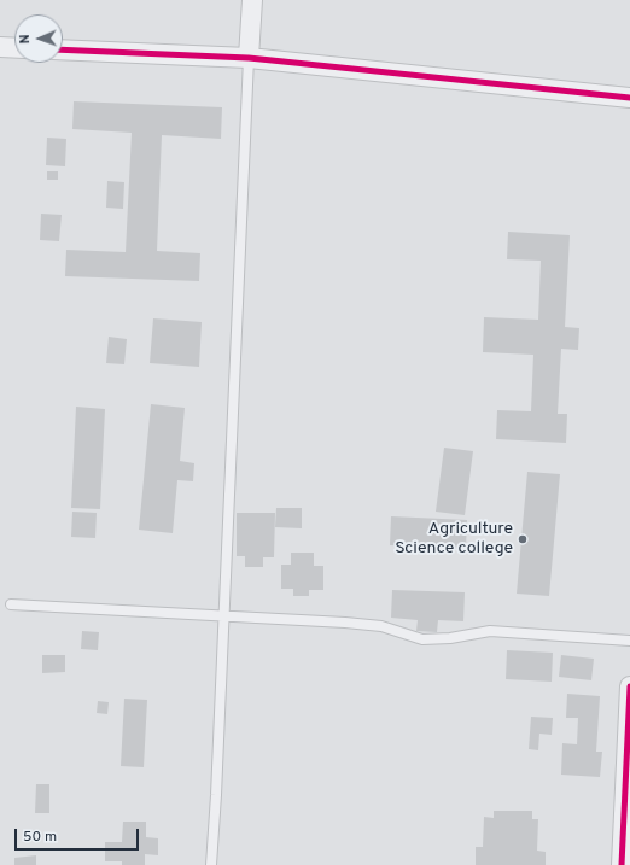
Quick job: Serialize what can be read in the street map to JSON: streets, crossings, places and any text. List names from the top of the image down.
{
  "places": ["Agriculture Science college"],
  "scale_bar": "50 m",
  "north": "left"
}
